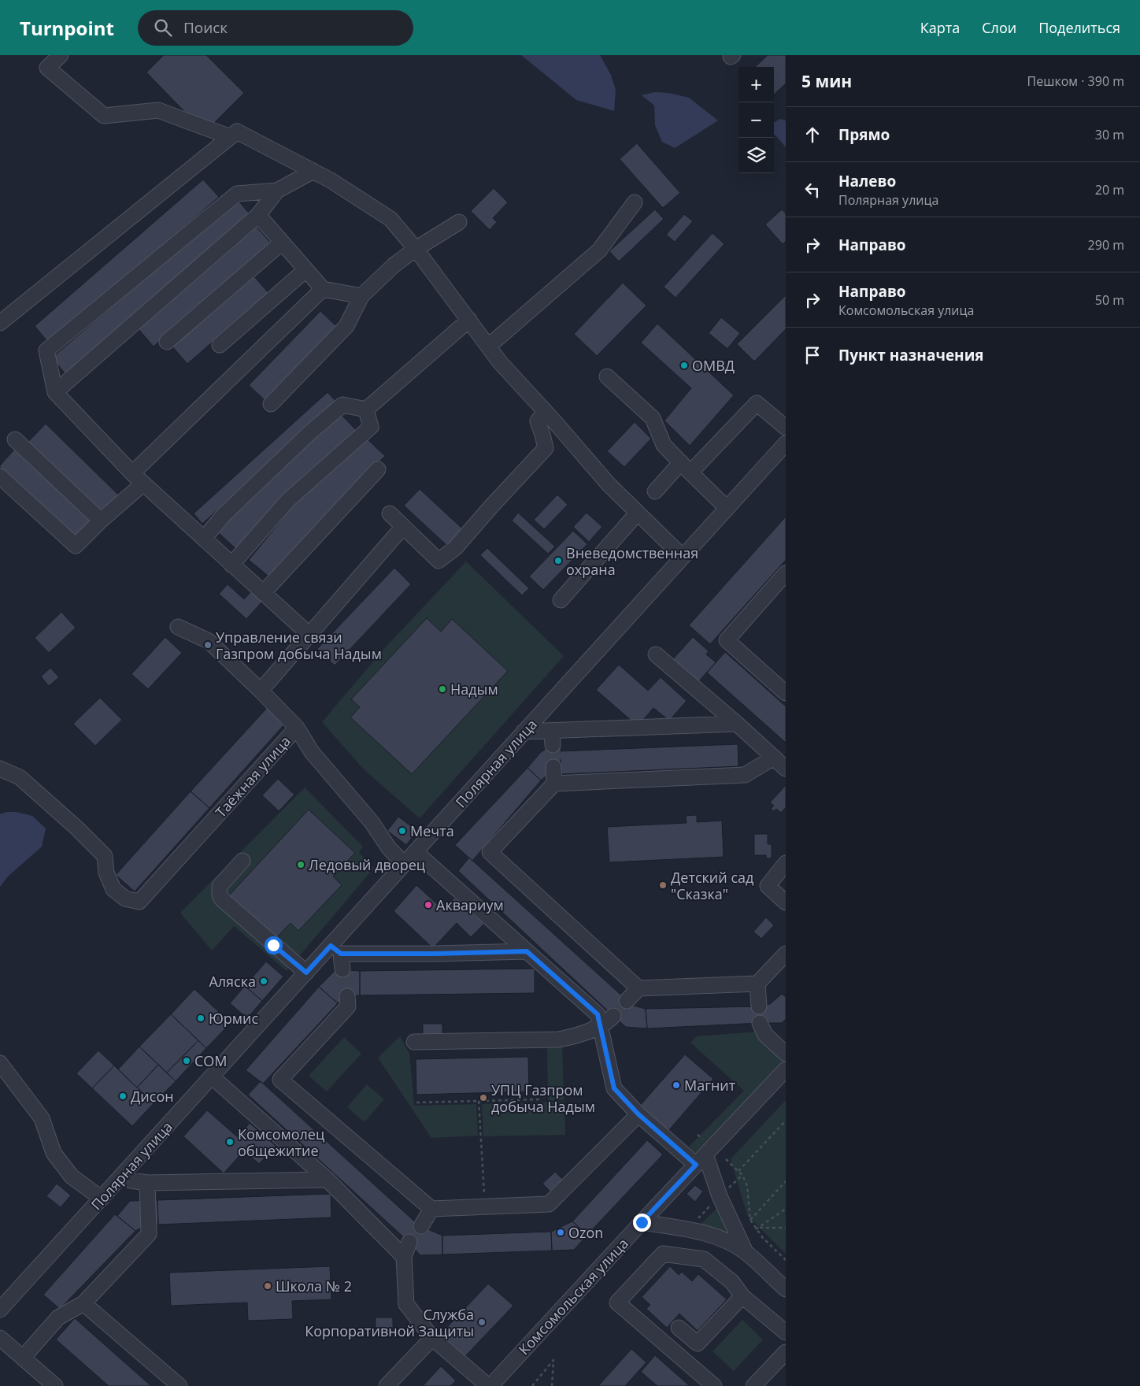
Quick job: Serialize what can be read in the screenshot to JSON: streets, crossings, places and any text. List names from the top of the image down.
{
  "streets": {
    "street": ["Полярная улица", "Таёжная улица", "Комсомольская улица"]
  },
  "crossings": [
    ["Полярная улица", "Таёжная улица"]
  ],
  "places": [
    "ОМВД",
    "Вневедомственная охрана",
    "Управление связи Газпром добыча Надым",
    "Надым",
    "Мечта",
    "Ледовый дворец",
    "Детский сад \"Сказка\"",
    "Аквариум",
    "Аляска",
    "Юрмис",
    "СОМ",
    "Магнит",
    "Дисон",
    "УПЦ Газпром добыча Надым",
    "Комсомолец общежитие",
    "Ozon",
    "Школа № 2",
    "Служба Корпоративной Защиты"
  ],
  "page": {
    "header": "Turnpoint",
    "search": "Поиск",
    "nav": ["Карта", "Слои", "Поделиться"],
    "heading": ["5 мин", "Пешком · 390 m"],
    "map_buttons": ["+", "−"],
    "list": [
      ["Прямо", "30 m"],
      ["Налево", "Полярная улица", "20 m"],
      ["Направо", "290 m"],
      ["Направо", "Комсомольская улица", "50 m"],
      "Пункт назначения"
    ]
  }
}
